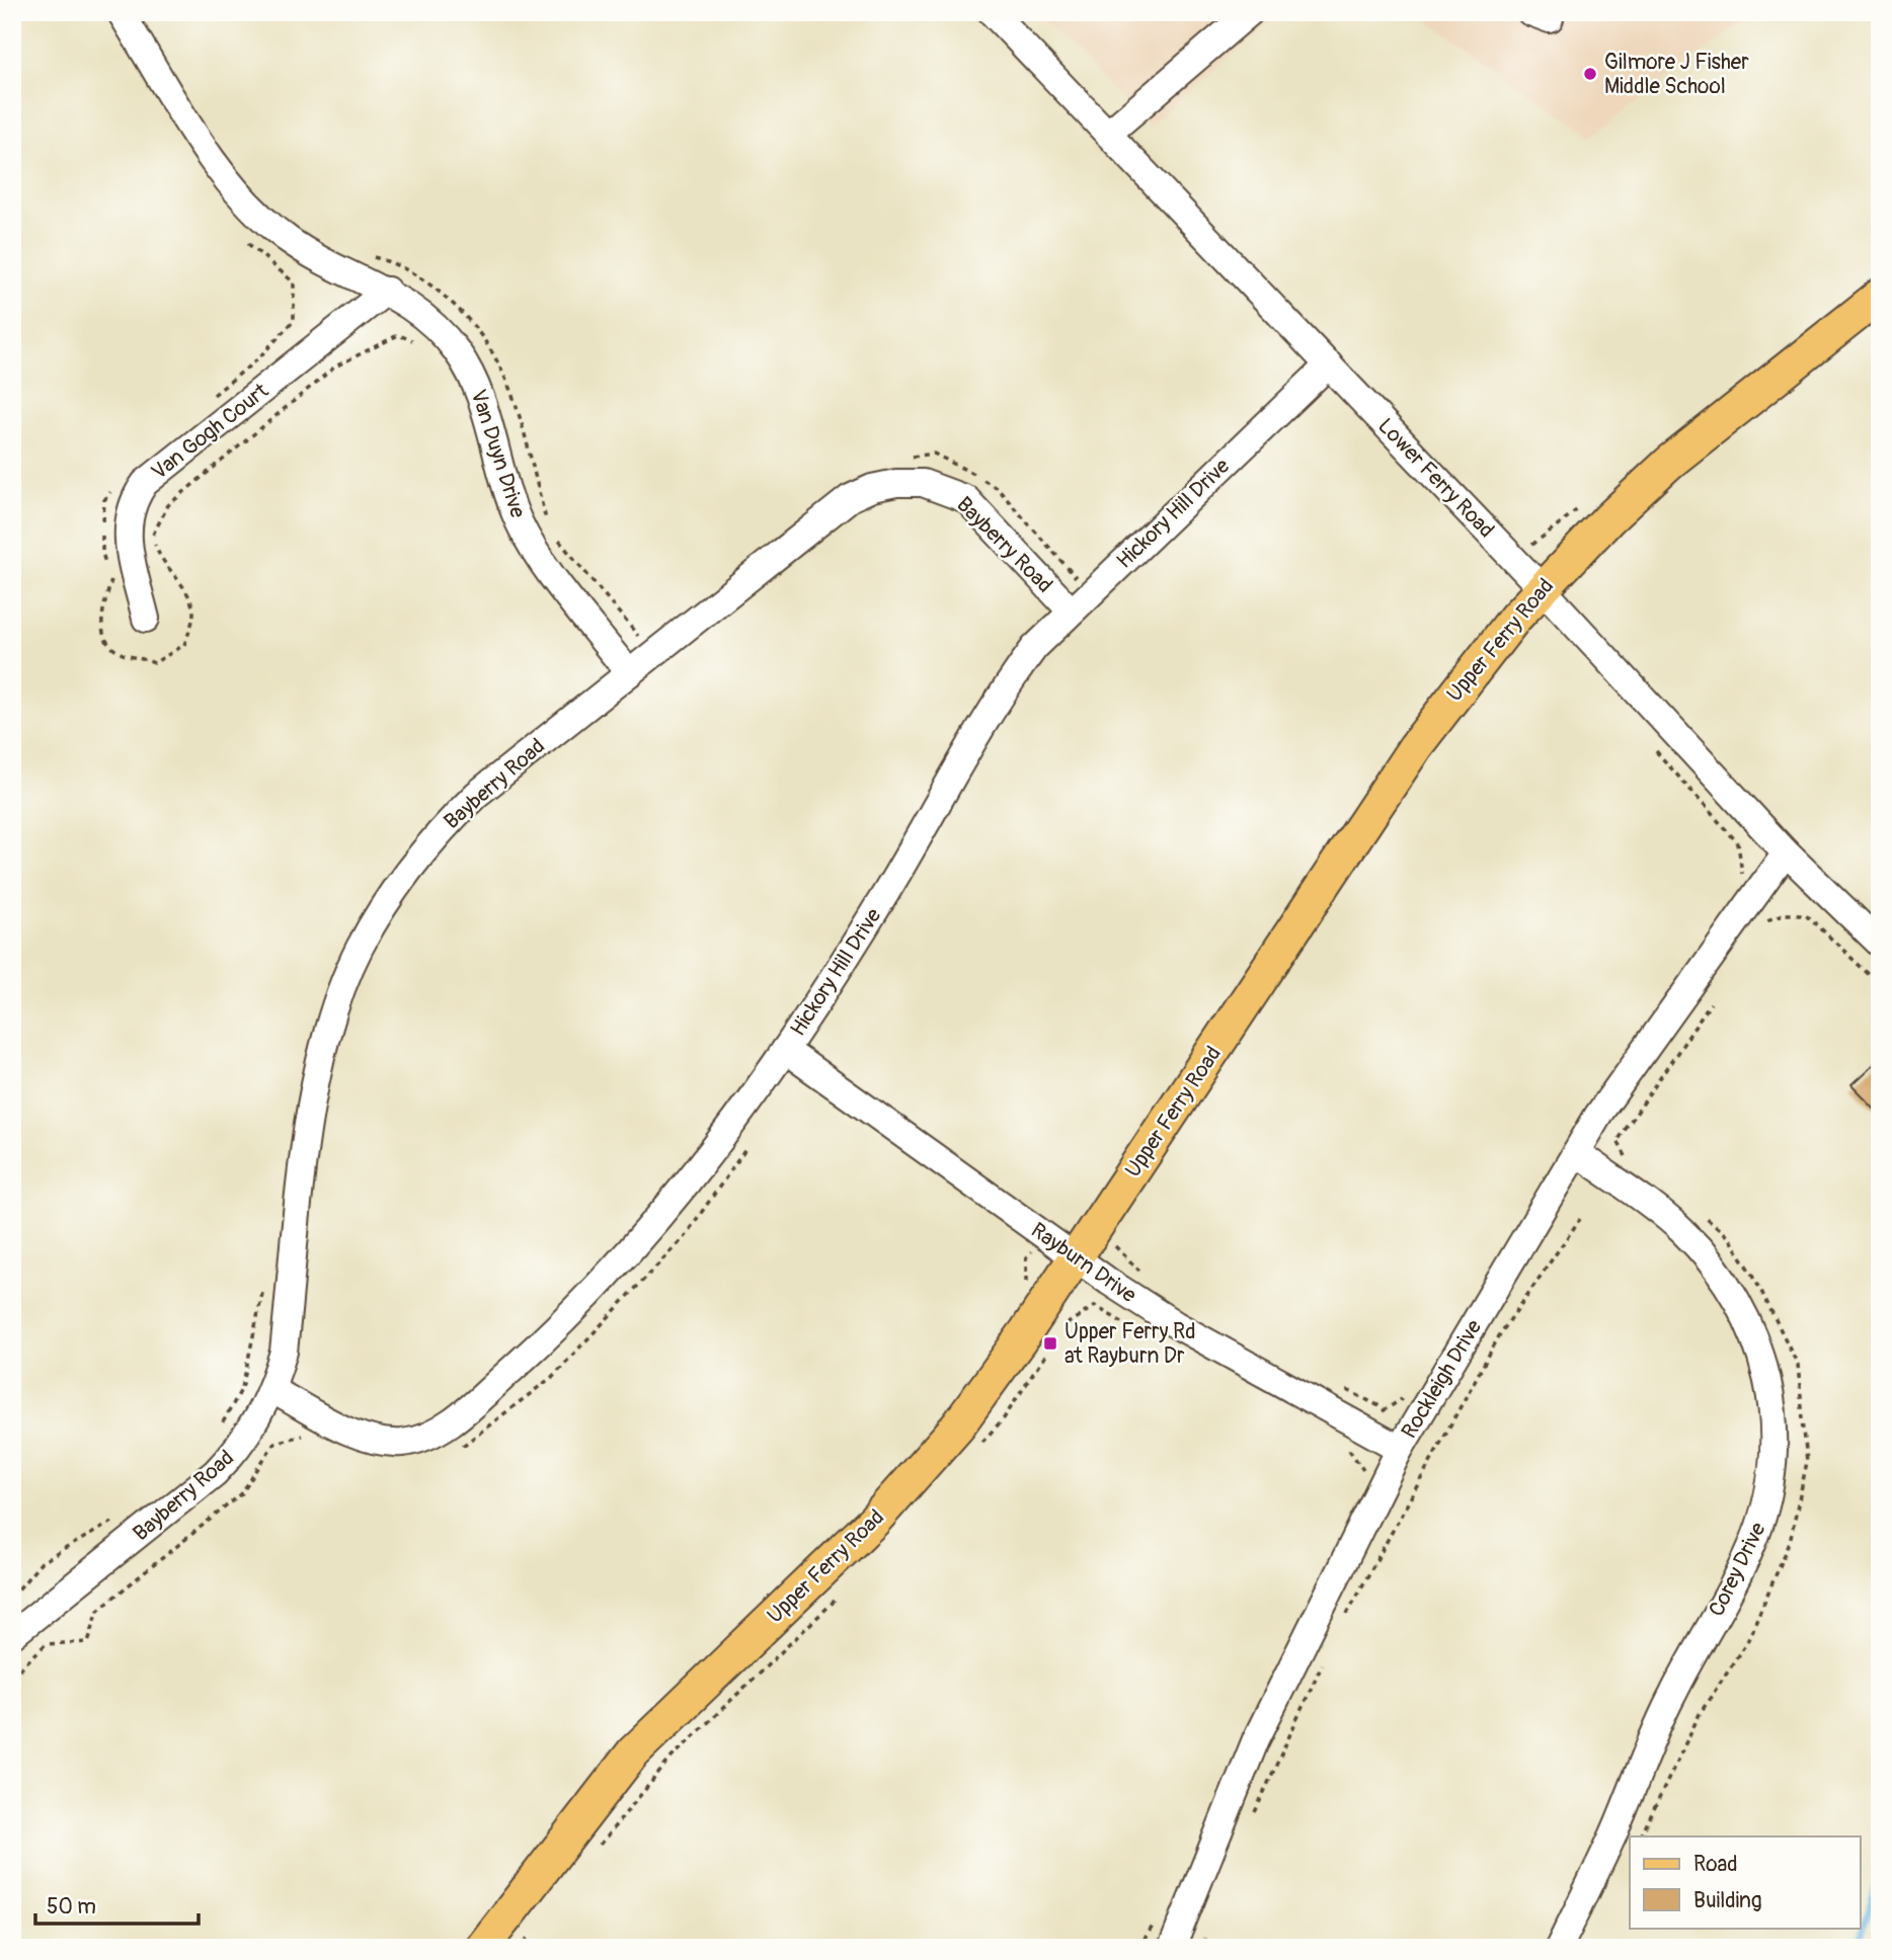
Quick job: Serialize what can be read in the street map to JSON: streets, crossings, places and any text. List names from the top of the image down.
{
  "streets": {
    "main road": ["Upper Ferry Road"],
    "street": [
      "Van Gogh Court",
      "Van Duyn Drive",
      "Lower Ferry Road",
      "Hickory Hill Drive",
      "Bayberry Road",
      "Rayburn Drive",
      "Rockleigh Drive",
      "Corey Drive"
    ]
  },
  "crossings": [
    ["Van Gogh Court", "Van Duyn Drive"],
    ["Van Duyn Drive", "Bayberry Road"],
    ["Lower Ferry Road", "Hickory Hill Drive"],
    ["Lower Ferry Road", "Upper Ferry Road"],
    ["Lower Ferry Road", "Rockleigh Drive"],
    ["Hickory Hill Drive", "Bayberry Road"],
    ["Hickory Hill Drive", "Rayburn Drive"],
    ["Upper Ferry Road", "Rayburn Drive"],
    ["Rayburn Drive", "Rockleigh Drive"],
    ["Rockleigh Drive", "Corey Drive"]
  ],
  "places": {
    "other": ["Gilmore J Fisher Middle School"],
    "transit": ["Upper Ferry Rd at Rayburn Dr"]
  },
  "legend": ["Road", "Building"],
  "scale_bar": "50 m"
}
